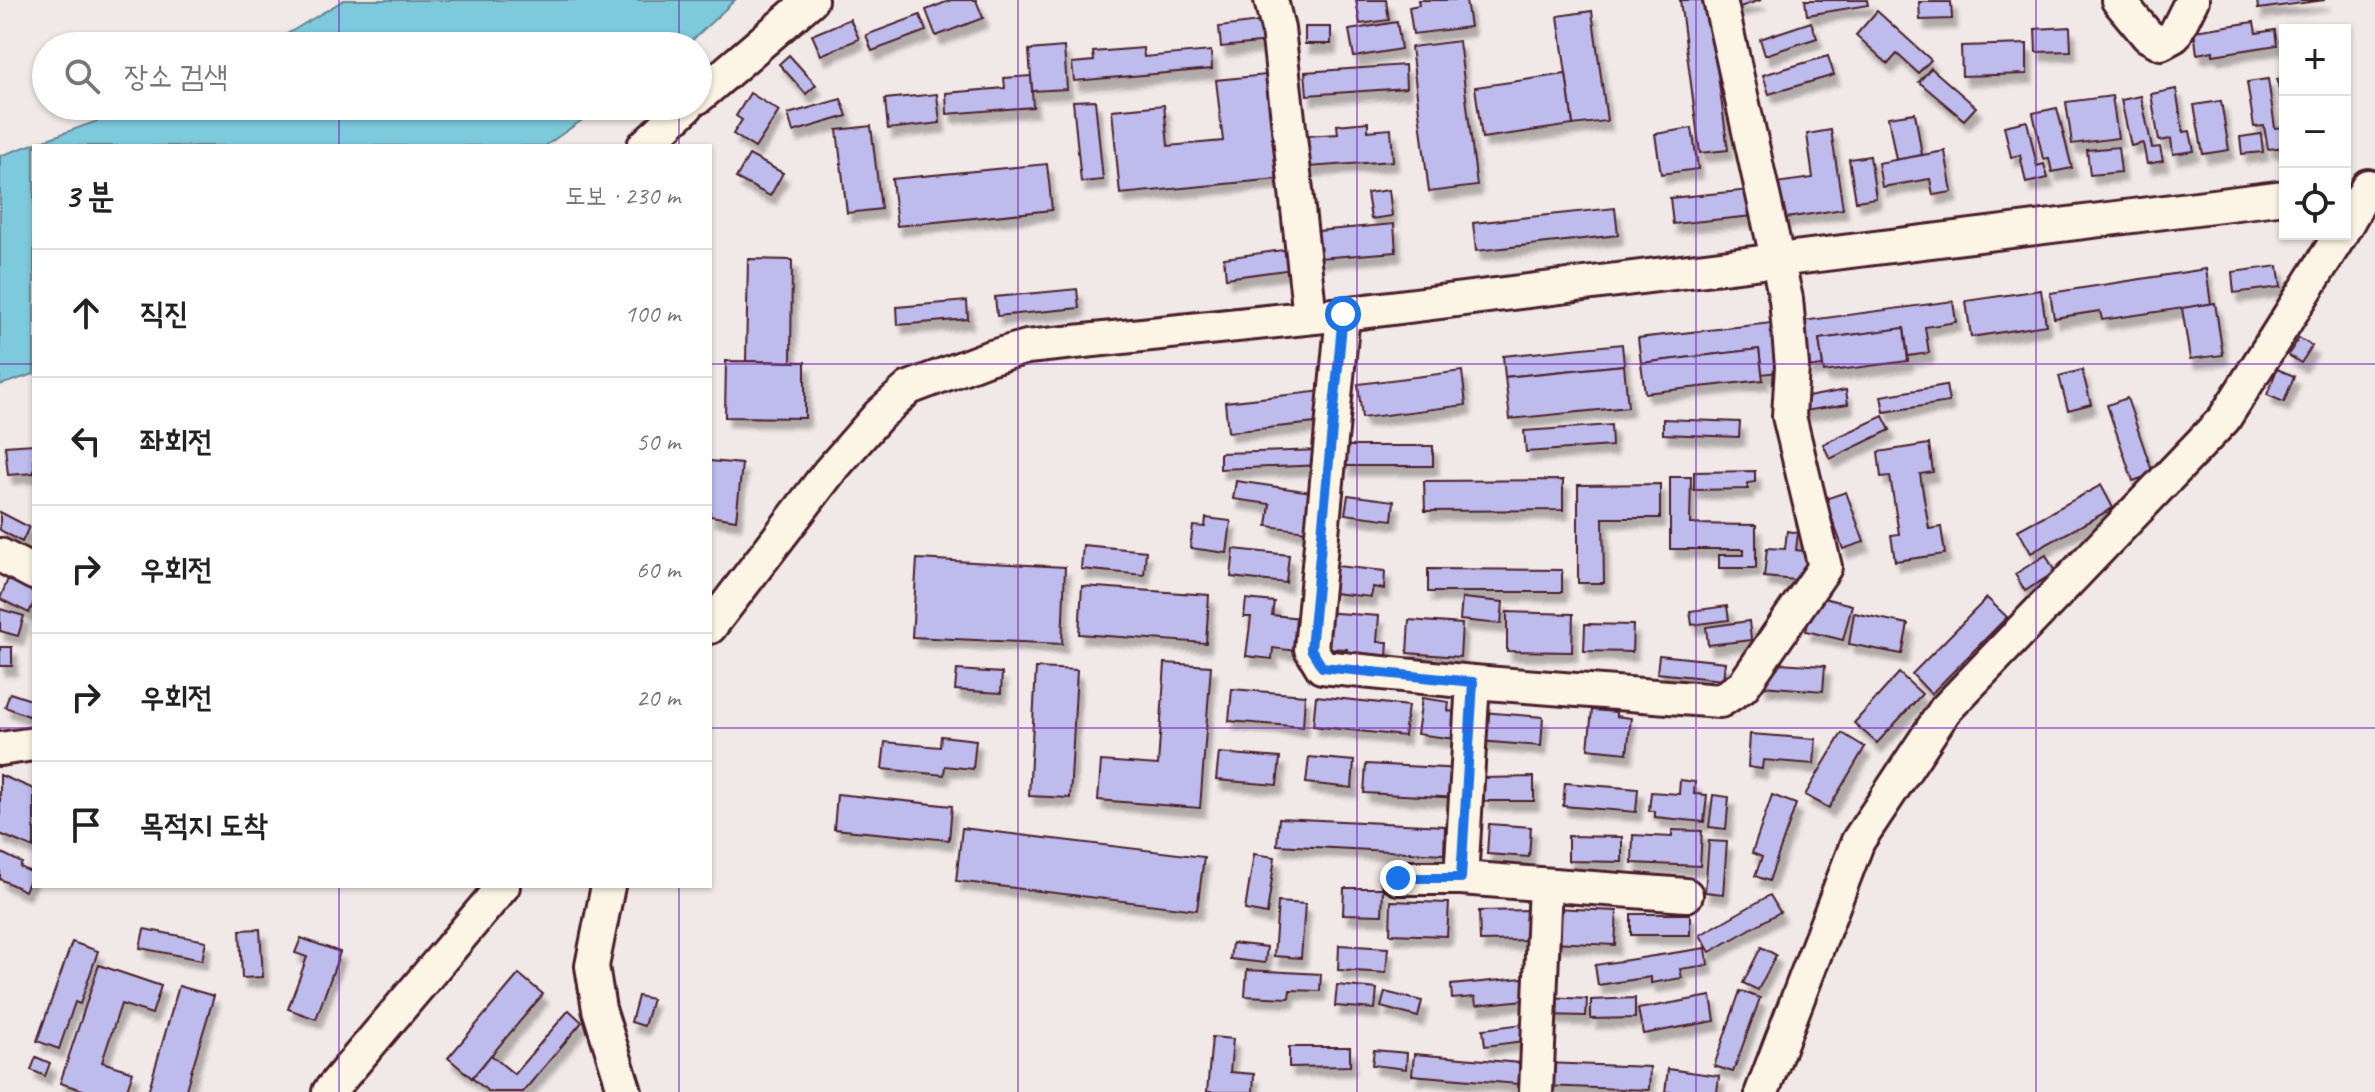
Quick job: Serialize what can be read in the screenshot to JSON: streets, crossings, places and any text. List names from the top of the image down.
{
  "page": {
    "map_buttons": ["+", "−"],
    "search": "장소 검색",
    "heading": ["3 분", "도보 · 230 m"],
    "list": [
      ["직진", "100 m"],
      ["좌회전", "50 m"],
      ["우회전", "60 m"],
      ["우회전", "20 m"],
      "목적지 도착"
    ]
  }
}
